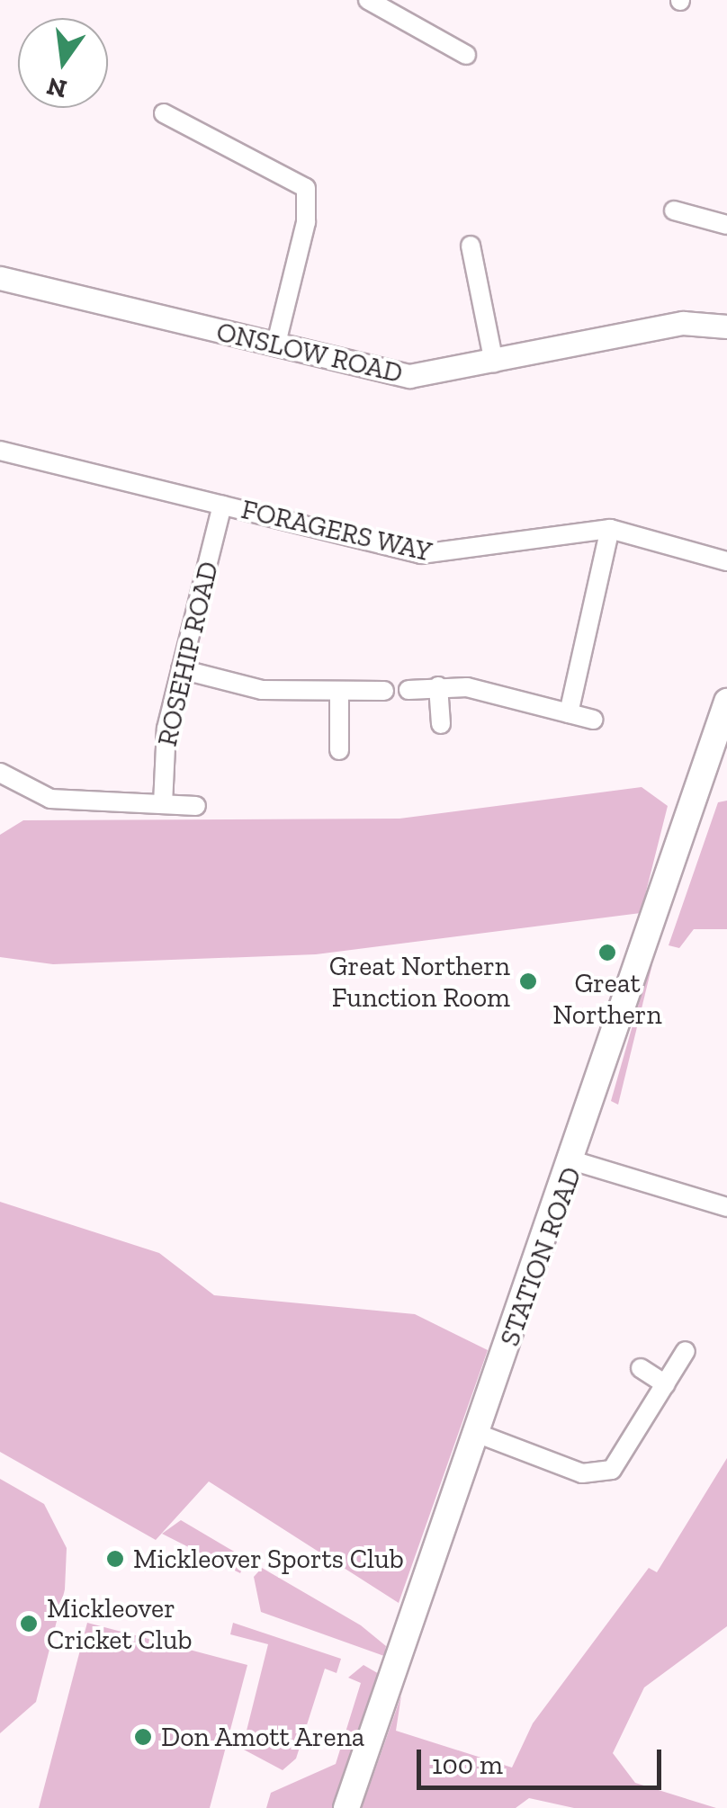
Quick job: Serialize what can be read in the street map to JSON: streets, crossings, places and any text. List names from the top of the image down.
{
  "streets": {
    "main road": ["STATION ROAD"],
    "street": ["ONSLOW ROAD", "FORAGERS WAY", "ROSEHIP ROAD"]
  },
  "crossings": [
    ["FORAGERS WAY", "ROSEHIP ROAD"]
  ],
  "places": [
    "Great Northern",
    "Great Northern Function Room",
    "Mickleover Sports Club",
    "Mickleover Cricket Club",
    "Don Amott Arena"
  ],
  "scale_bar": "100 m",
  "north": "bottom"
}
